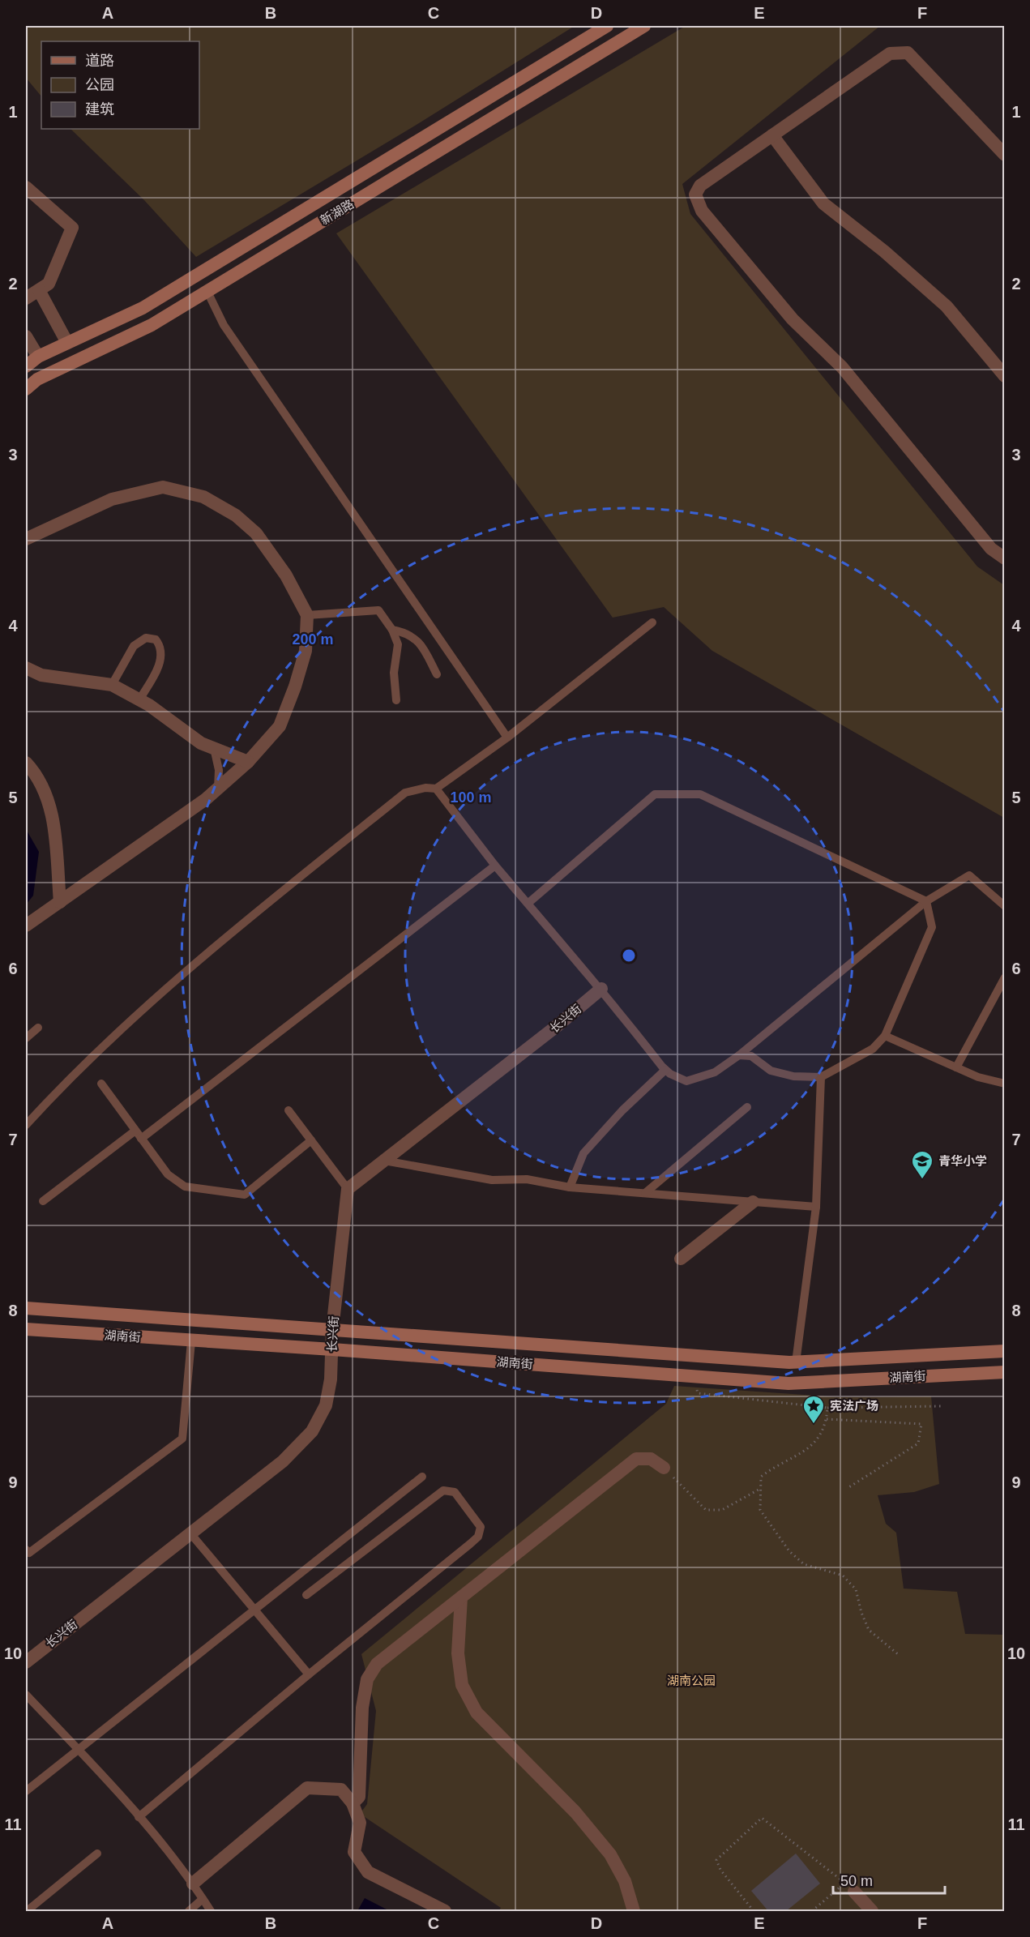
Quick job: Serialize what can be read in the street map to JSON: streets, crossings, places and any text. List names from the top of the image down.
{
  "streets": {
    "main road": ["新湖路", "湖南街"],
    "street": ["长兴街"]
  },
  "crossings": [
    ["长兴街", "湖南街"]
  ],
  "parks": ["湖南公园"],
  "places": {
    "school or university": ["青华小学"],
    "place": ["宪法广场"]
  },
  "legend": ["道路", "公园", "建筑"],
  "scale_bar": "50 m",
  "grid": {
    "columns": [
      "A",
      "B",
      "C",
      "D",
      "E",
      "F"
    ],
    "rows": [
      "1",
      "2",
      "3",
      "4",
      "5",
      "6",
      "7",
      "8",
      "9",
      "10",
      "11"
    ]
  },
  "rings": ["200 m", "100 m"]
}
